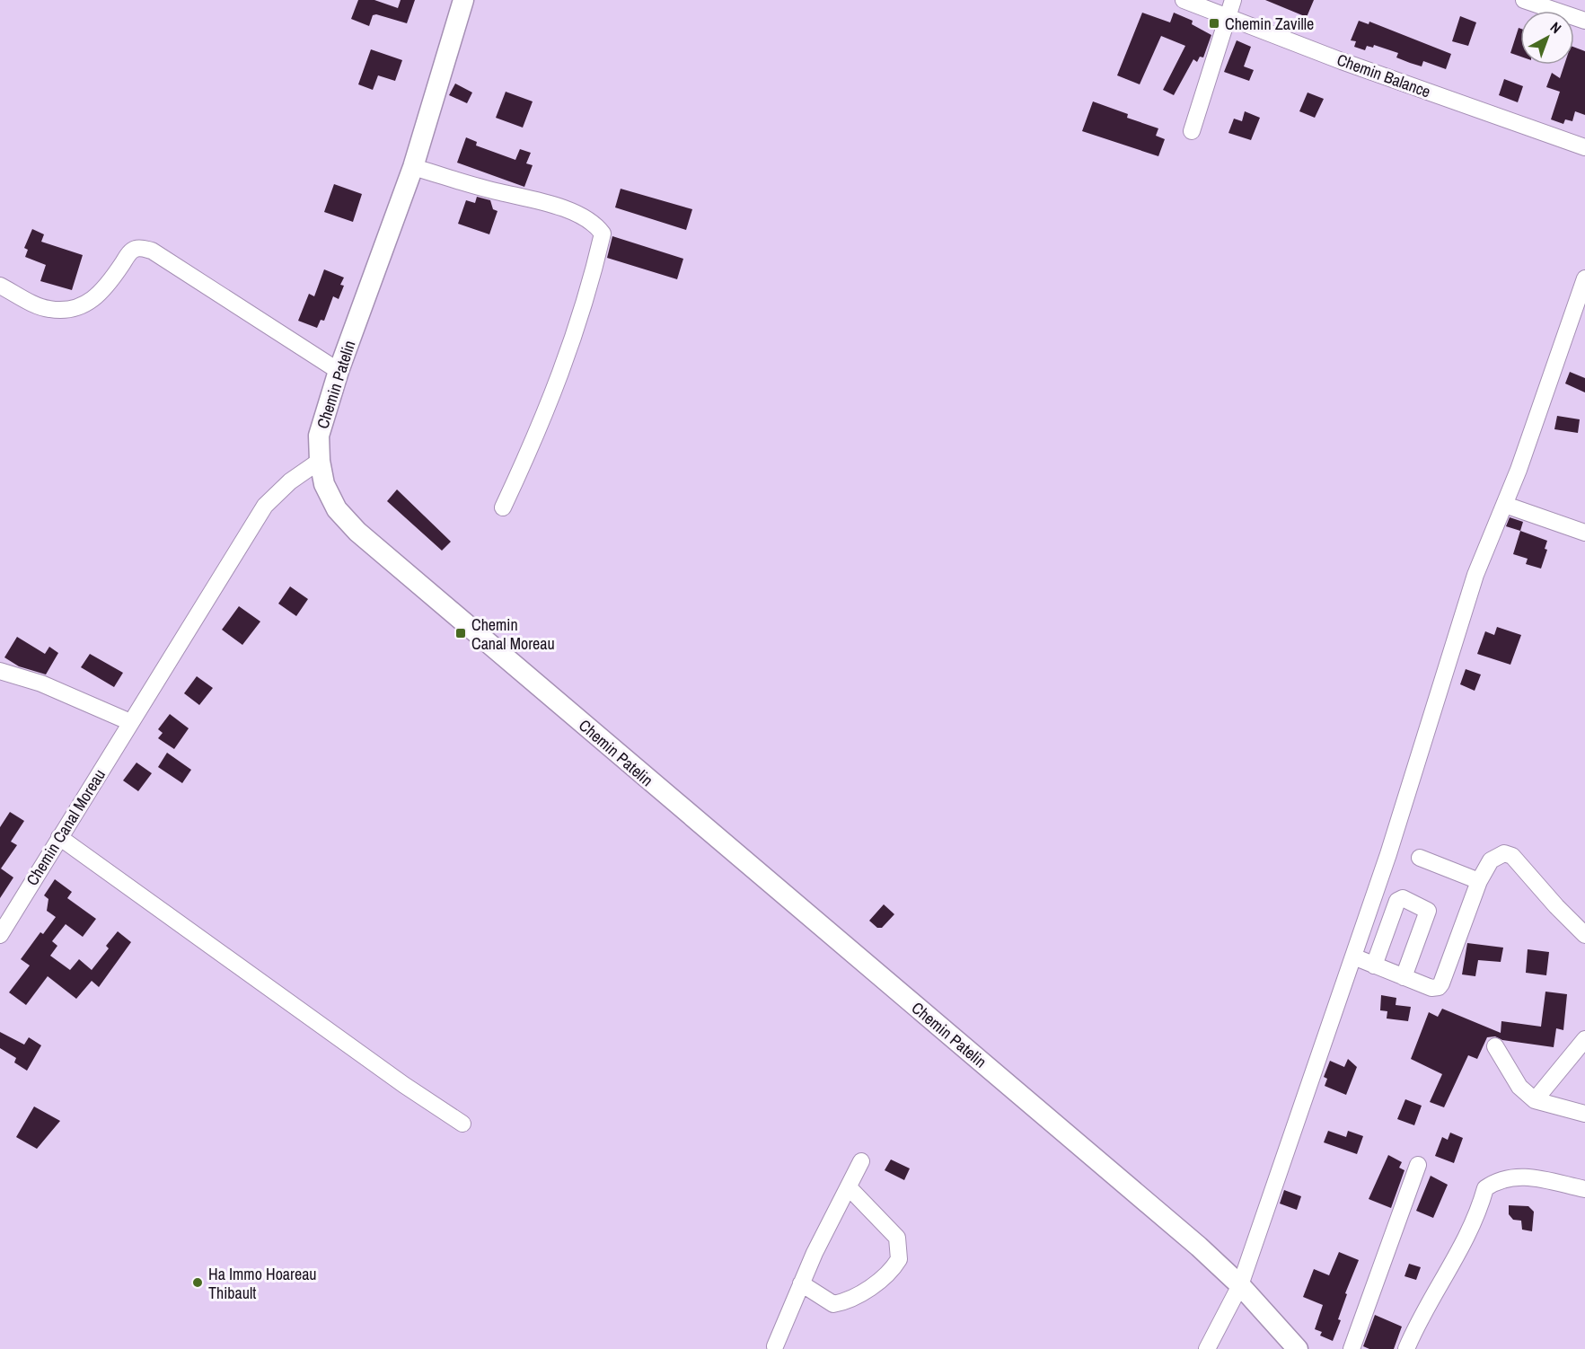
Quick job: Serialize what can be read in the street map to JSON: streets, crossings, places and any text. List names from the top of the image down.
{
  "streets": {
    "main road": ["Chemin Patelin"],
    "street": ["Chemin Balance", "Chemin Canal Moreau"]
  },
  "crossings": [
    ["Chemin Patelin", "Chemin Canal Moreau"]
  ],
  "places": {
    "transit": ["Chemin Zaville", "Chemin Canal Moreau"],
    "other": ["Ha Immo Hoareau Thibault"]
  },
  "north": "top right"
}
